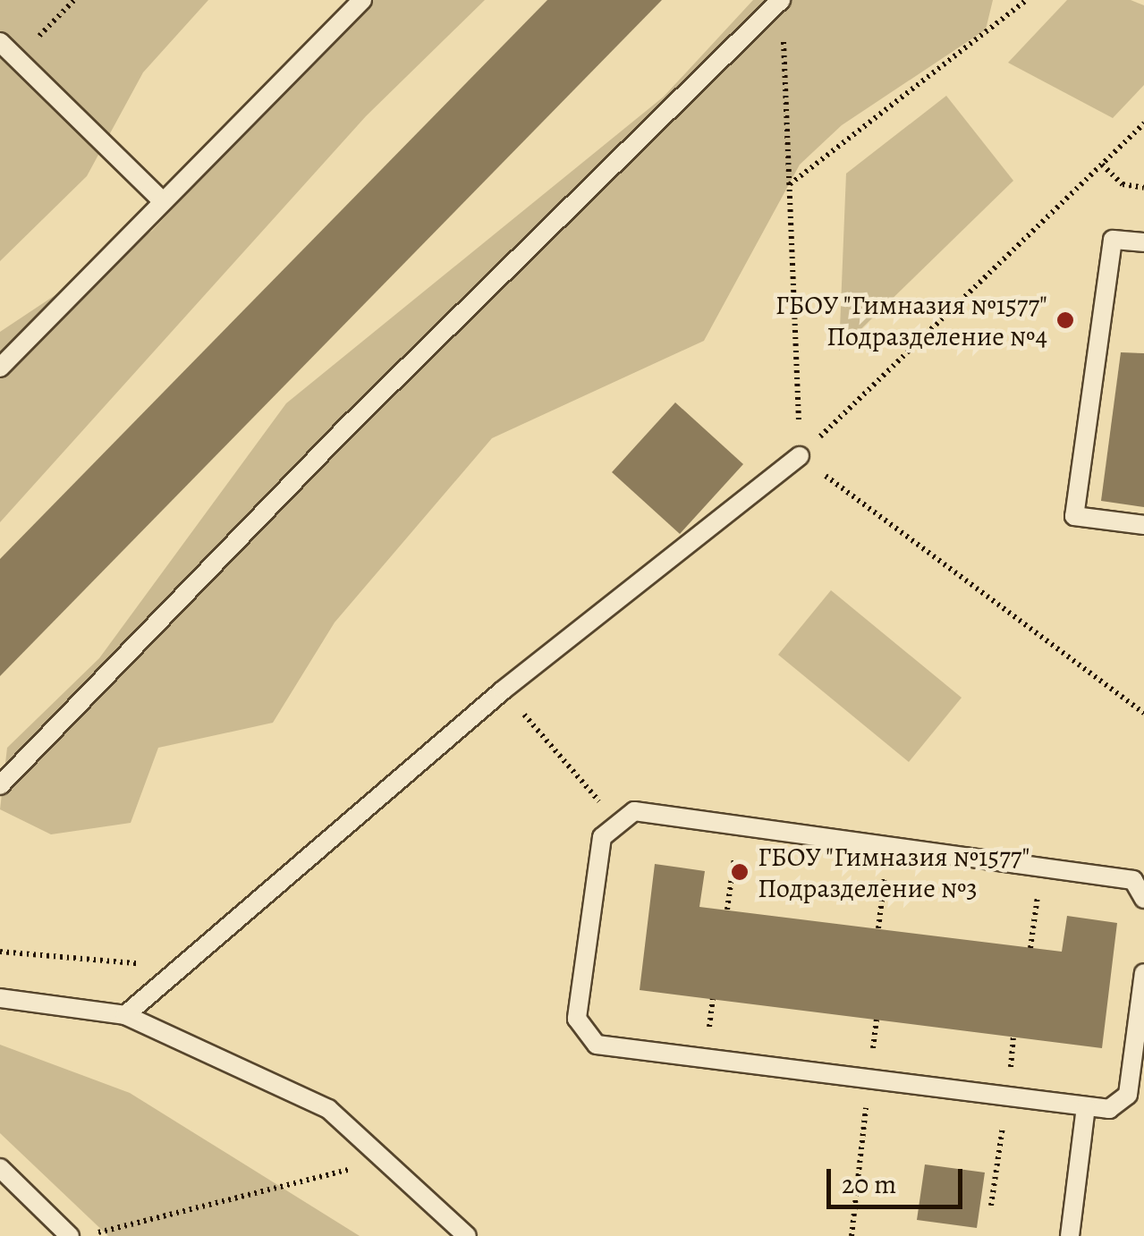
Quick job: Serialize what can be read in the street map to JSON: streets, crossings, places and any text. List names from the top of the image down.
{
  "places": ["ГБОУ \"Гимназия №1577\" Подразделение №4", "ГБОУ \"Гимназия №1577\" Подразделение №3"],
  "scale_bar": "20 m"
}
